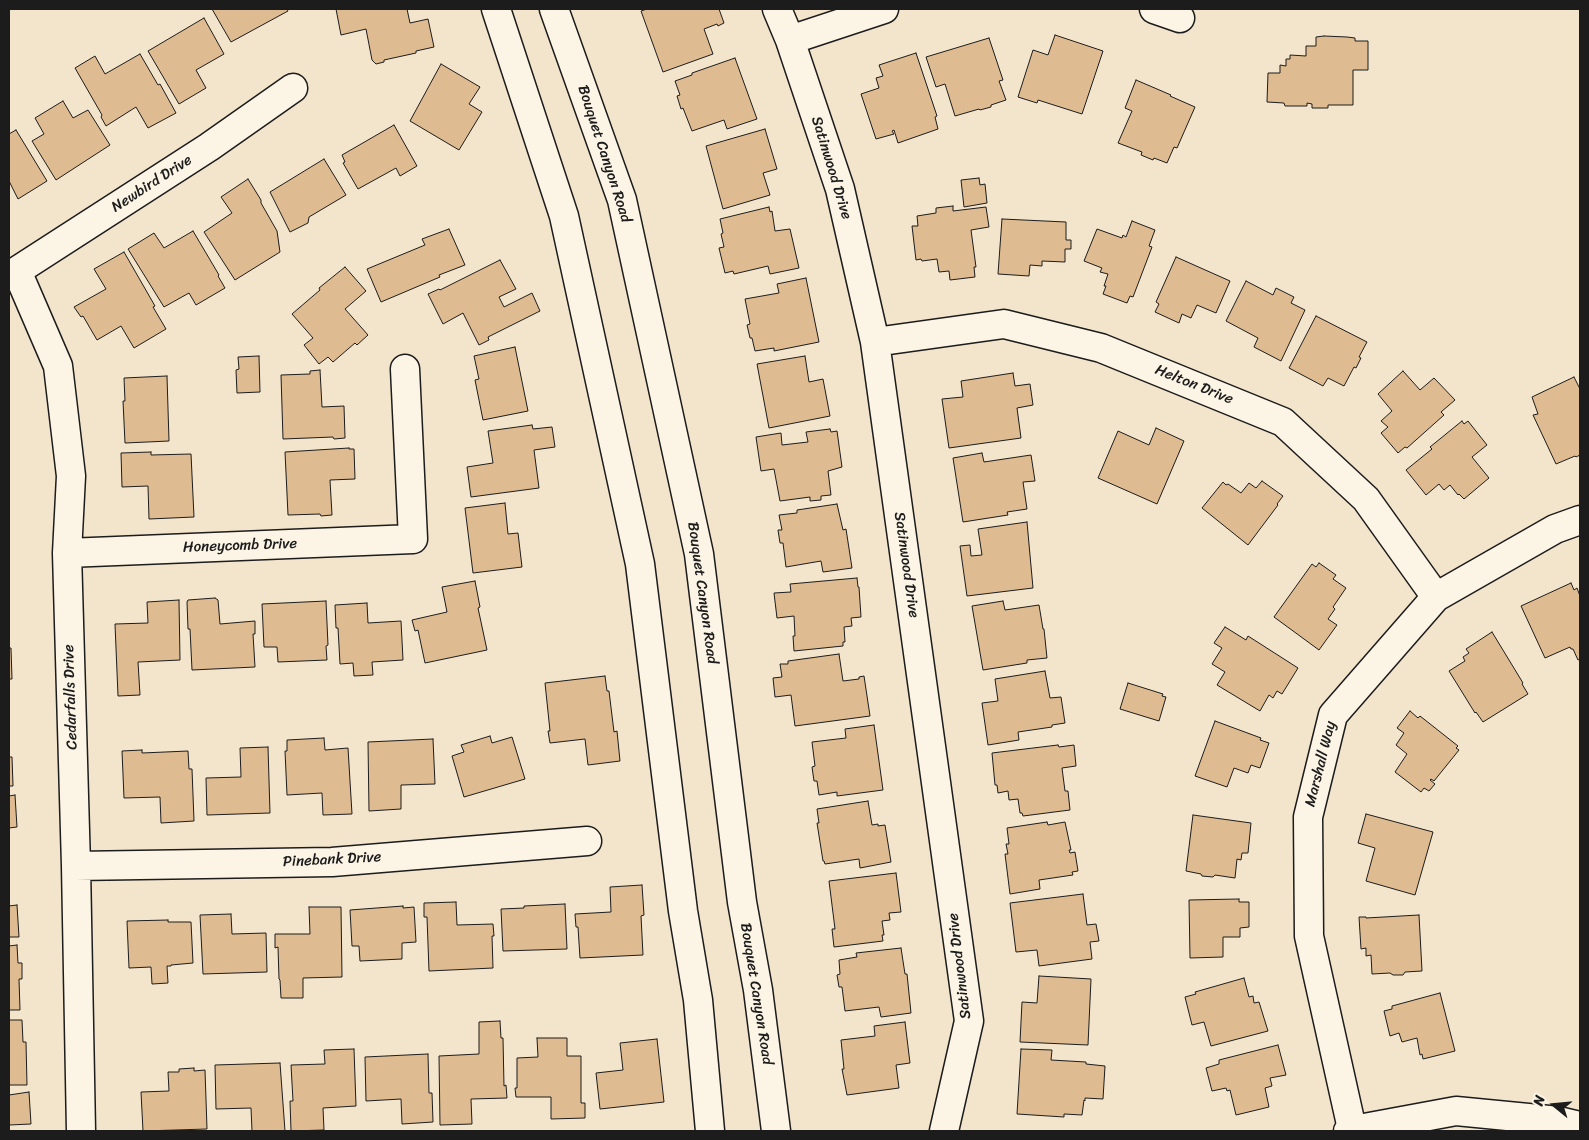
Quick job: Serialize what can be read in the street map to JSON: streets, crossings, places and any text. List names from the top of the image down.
{
  "streets": {
    "street": [
      "Bouquet Canyon Road",
      "Satinwood Drive",
      "Newbird Drive",
      "Helton Drive",
      "Honeycomb Drive",
      "Cedarfalls Drive",
      "Marshall Way",
      "Pinebank Drive"
    ]
  },
  "crossings": [
    ["Satinwood Drive", "Helton Drive"],
    ["Newbird Drive", "Cedarfalls Drive"],
    ["Helton Drive", "Marshall Way"],
    ["Honeycomb Drive", "Cedarfalls Drive"],
    ["Cedarfalls Drive", "Pinebank Drive"]
  ],
  "north": "left"
}
